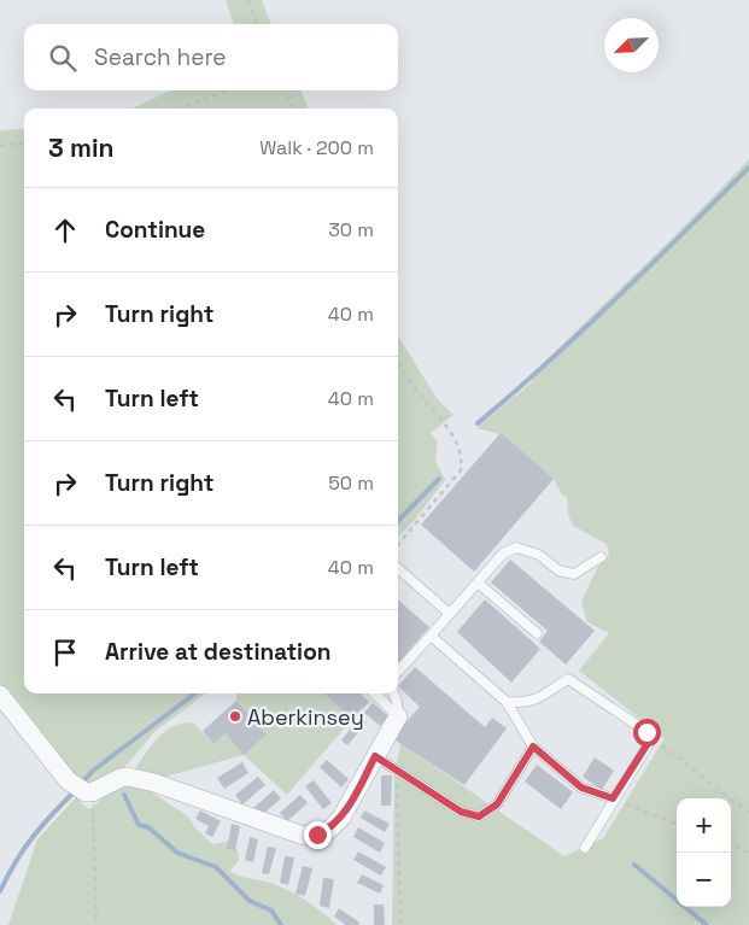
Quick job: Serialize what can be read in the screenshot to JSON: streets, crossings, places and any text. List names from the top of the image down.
{
  "places": ["Aberkinsey"],
  "north": "bottom left",
  "page": {
    "search": "Search here",
    "heading": ["3 min", "Walk · 200 m"],
    "list": [
      ["Continue", "30 m"],
      ["Turn right", "40 m"],
      ["Turn left", "40 m"],
      ["Turn right", "50 m"],
      ["Turn left", "40 m"],
      "Arrive at destination"
    ],
    "map_buttons": ["+", "−"]
  }
}
